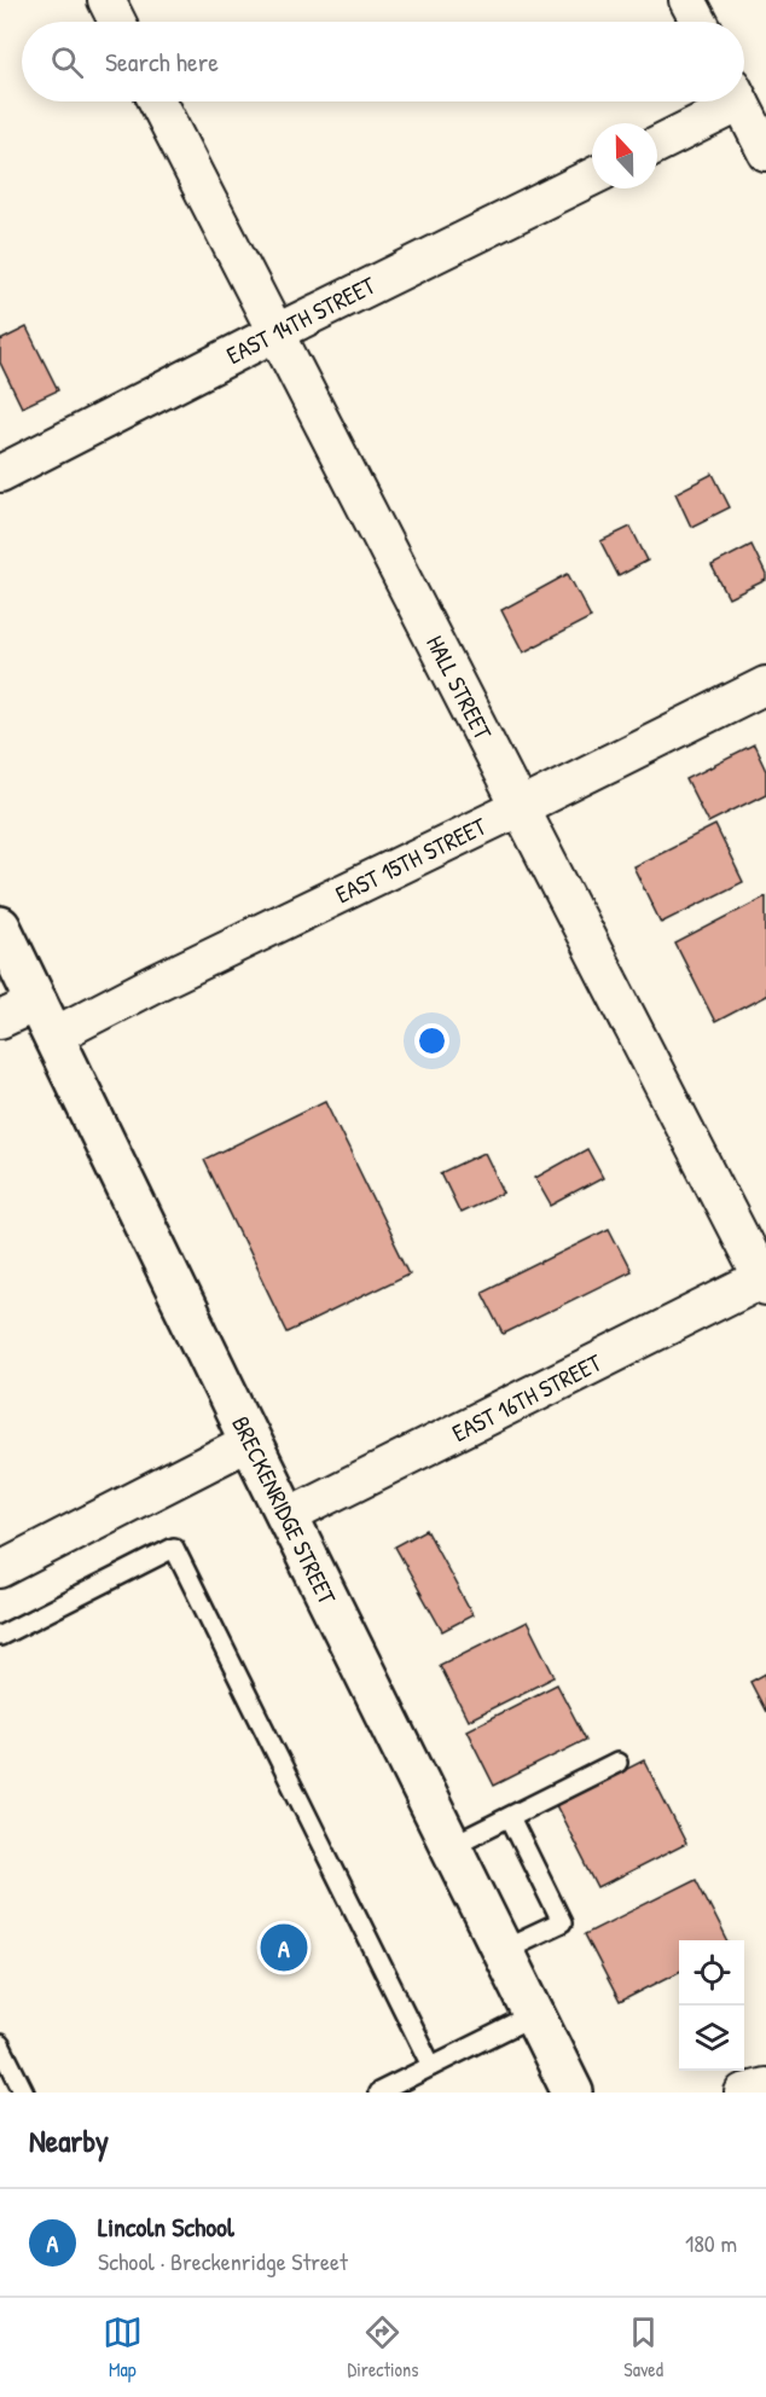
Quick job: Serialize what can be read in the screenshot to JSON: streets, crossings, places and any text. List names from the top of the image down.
{
  "streets": {
    "main road": ["BRECKENRIDGE STREET"],
    "street": [
      "EAST 14TH STREET",
      "HALL STREET",
      "EAST 15TH STREET",
      "EAST 16TH STREET"
    ]
  },
  "crossings": [
    ["EAST 14TH STREET", "HALL STREET"],
    ["HALL STREET", "EAST 15TH STREET"],
    ["HALL STREET", "EAST 16TH STREET"],
    ["EAST 15TH STREET", "BRECKENRIDGE STREET"],
    ["EAST 16TH STREET", "BRECKENRIDGE STREET"]
  ],
  "north": "top",
  "page": {
    "search": "Search here",
    "pins": "A",
    "heading": "Nearby",
    "list": [
      {
        "mark": "A",
        "name": "Lincoln School",
        "note": "School · Breckenridge Street",
        "value": "180 m"
      }
    ],
    "nav": ["Map", "Directions", "Saved"]
  }
}
